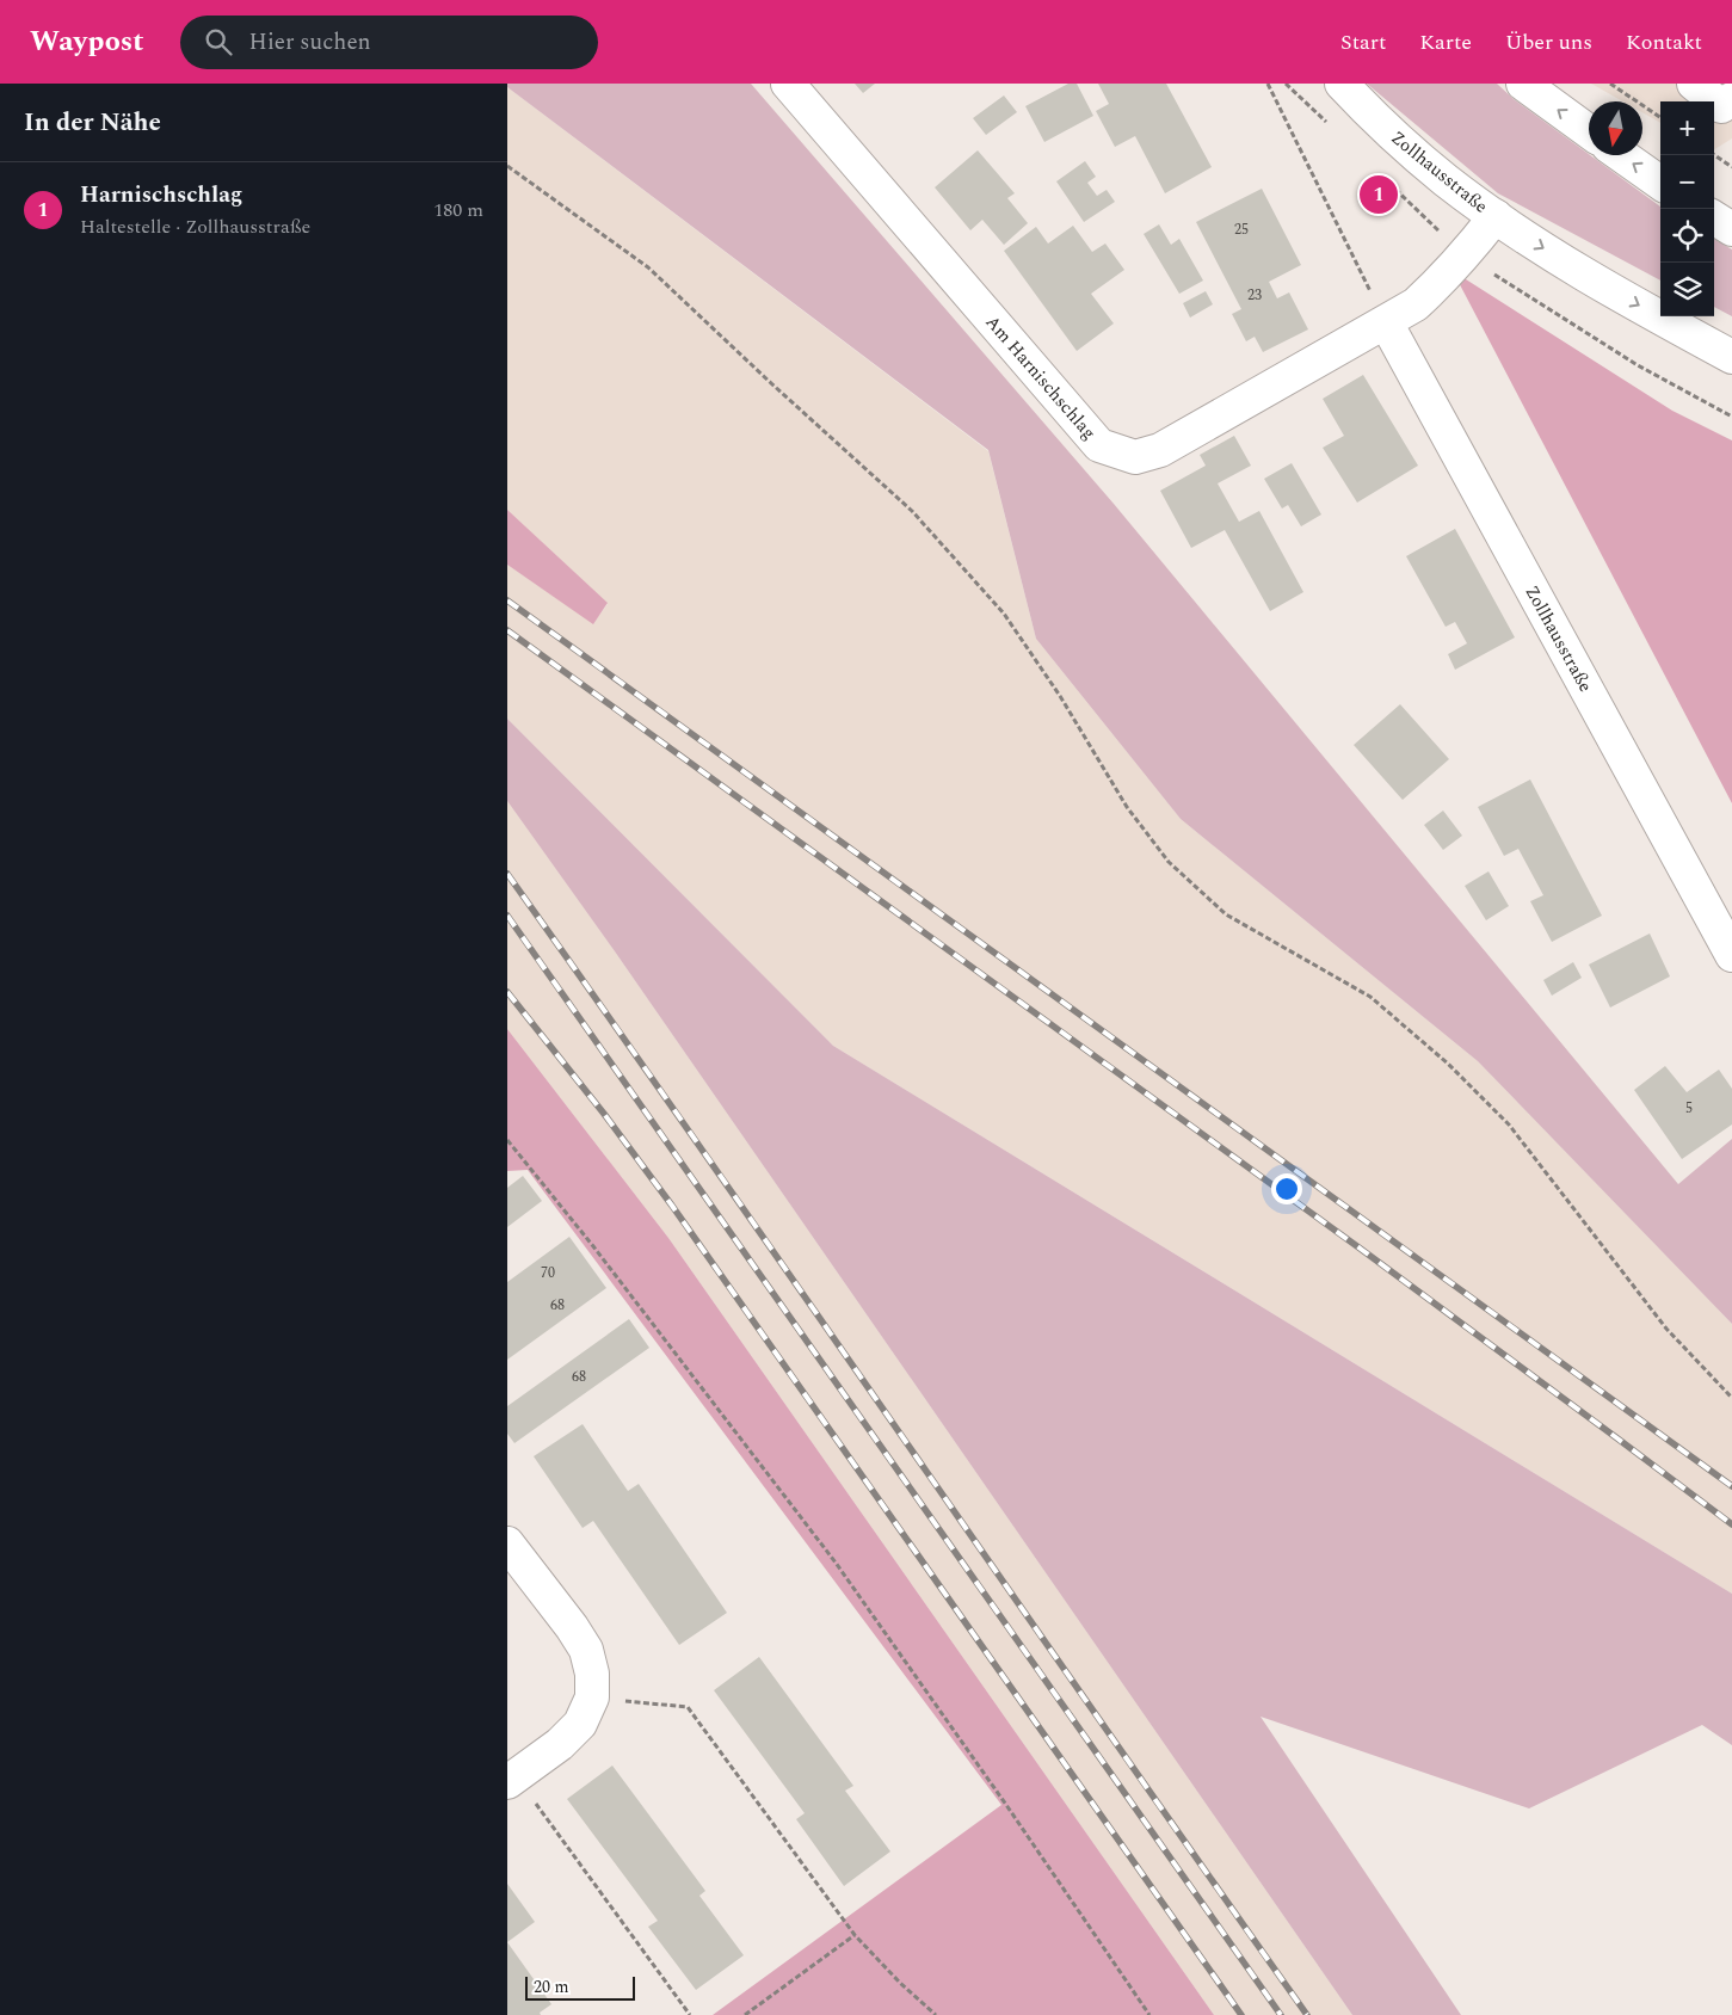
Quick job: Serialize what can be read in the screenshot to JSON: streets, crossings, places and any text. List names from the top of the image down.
{
  "streets": {
    "street": ["Zollhausstraße", "Am Harnischschlag"]
  },
  "crossings": [
    ["Zollhausstraße", "Am Harnischschlag"]
  ],
  "house_numbers": [
    "25",
    "23",
    "5",
    "70",
    "68",
    "68"
  ],
  "scale_bar": "20 m",
  "north": "bottom",
  "page": {
    "header": "Waypost",
    "search": "Hier suchen",
    "nav": [
      "Start",
      "Karte",
      "Über uns",
      "Kontakt"
    ],
    "heading": "In der Nähe",
    "map_buttons": ["+", "−"],
    "list": [
      {
        "mark": "1",
        "name": "Harnischschlag",
        "note": "Haltestelle · Zollhausstraße",
        "value": "180 m"
      }
    ],
    "pins": "1",
    "scale": "20 m"
  }
}
